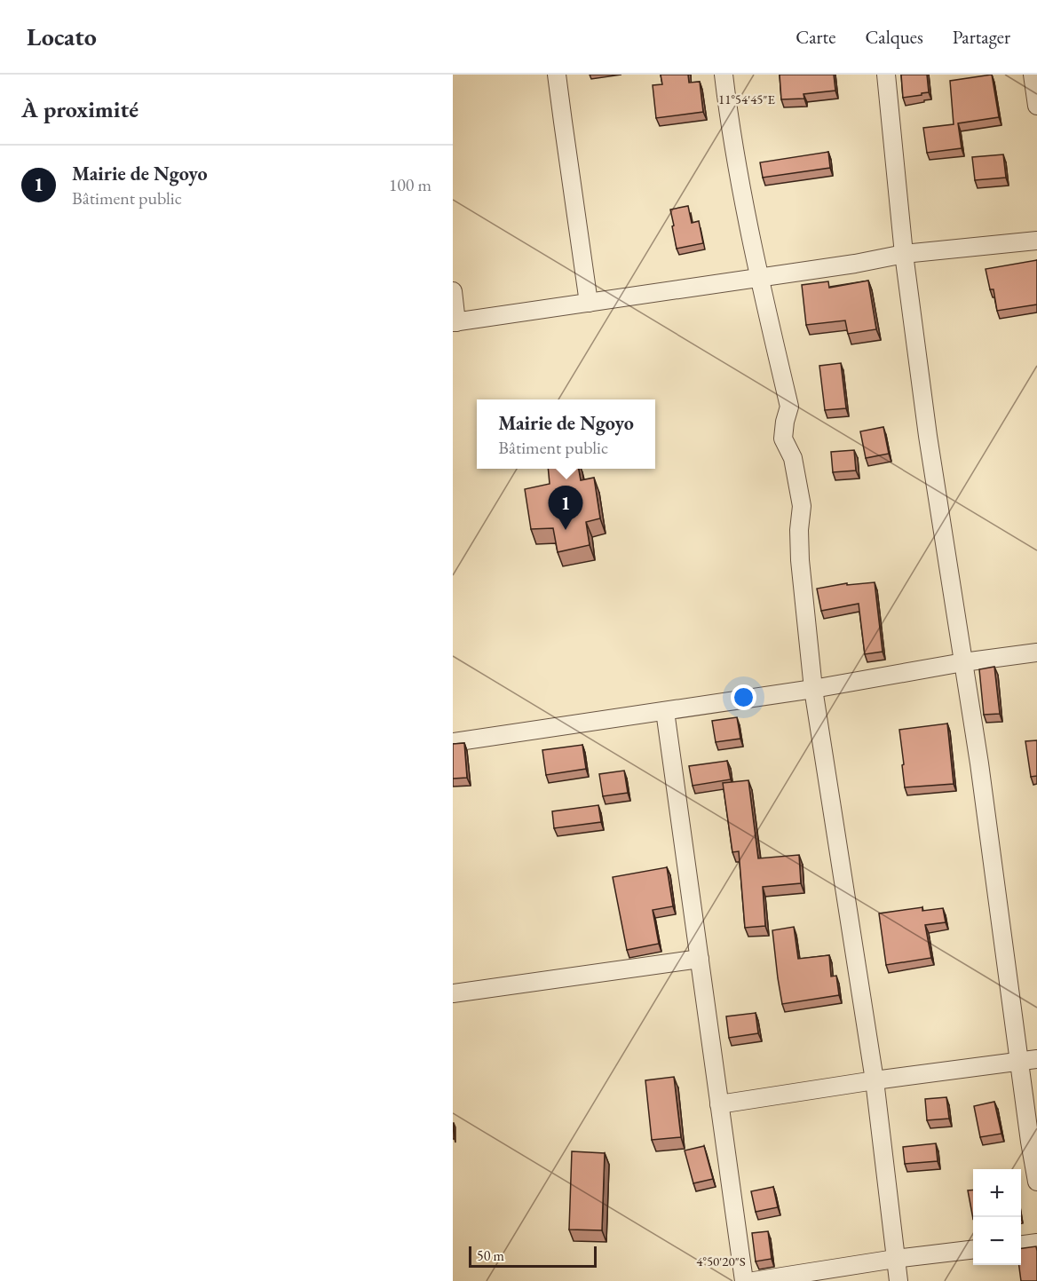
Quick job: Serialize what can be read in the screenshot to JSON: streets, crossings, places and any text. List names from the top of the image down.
{
  "scale_bar": "50 m",
  "page": {
    "header": "Locato",
    "nav": ["Carte", "Calques", "Partager"],
    "heading": "À proximité",
    "list": [
      {
        "mark": "1",
        "name": "Mairie de Ngoyo",
        "note": "Bâtiment public",
        "value": "100 m"
      }
    ],
    "popup": ["Mairie de Ngoyo", "Bâtiment public"],
    "pins": "1",
    "map_buttons": ["+", "−"],
    "scale": "50 m"
  },
  "coordinates": ["11°54'45\"E", "4°50'20\"S"]
}
